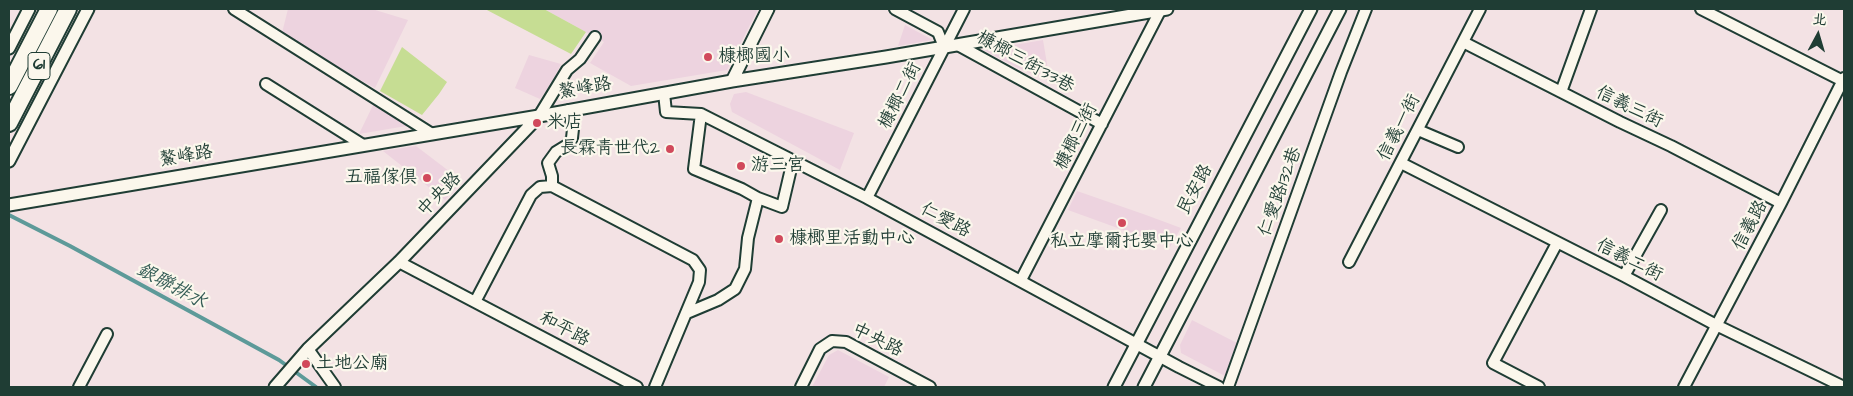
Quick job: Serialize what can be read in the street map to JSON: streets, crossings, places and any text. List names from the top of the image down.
{
  "streets": {
    "highway": ["61"],
    "street": [
      "槺榔三街33巷",
      "鰲峰路",
      "槺榔二街",
      "信義三街",
      "信義一街",
      "槺榔三街",
      "民安路",
      "仁愛路132巷",
      "中央路",
      "仁愛路",
      "信義路",
      "信義二街",
      "和平路"
    ]
  },
  "crossings": [
    ["槺榔三街33巷", "鰲峰路"],
    ["槺榔三街33巷", "槺榔三街"],
    ["鰲峰路", "槺榔二街"],
    ["鰲峰路", "槺榔三街"],
    ["鰲峰路", "中央路"],
    ["鰲峰路", "仁愛路"],
    ["槺榔二街", "仁愛路"],
    ["信義三街", "信義一街"],
    ["信義三街", "信義路"],
    ["信義一街", "信義二街"],
    ["槺榔三街", "仁愛路"],
    ["民安路", "仁愛路"],
    ["中央路", "和平路"],
    ["信義路", "信義二街"]
  ],
  "water": ["銀聯排水"],
  "places": [
    "槺榔國小",
    "米店",
    "長霖青世代2",
    "游三宮",
    "五福傢俱",
    "私立摩爾托嬰中心",
    "槺榔里活動中心",
    "土地公廟"
  ],
  "north": "top"
}
